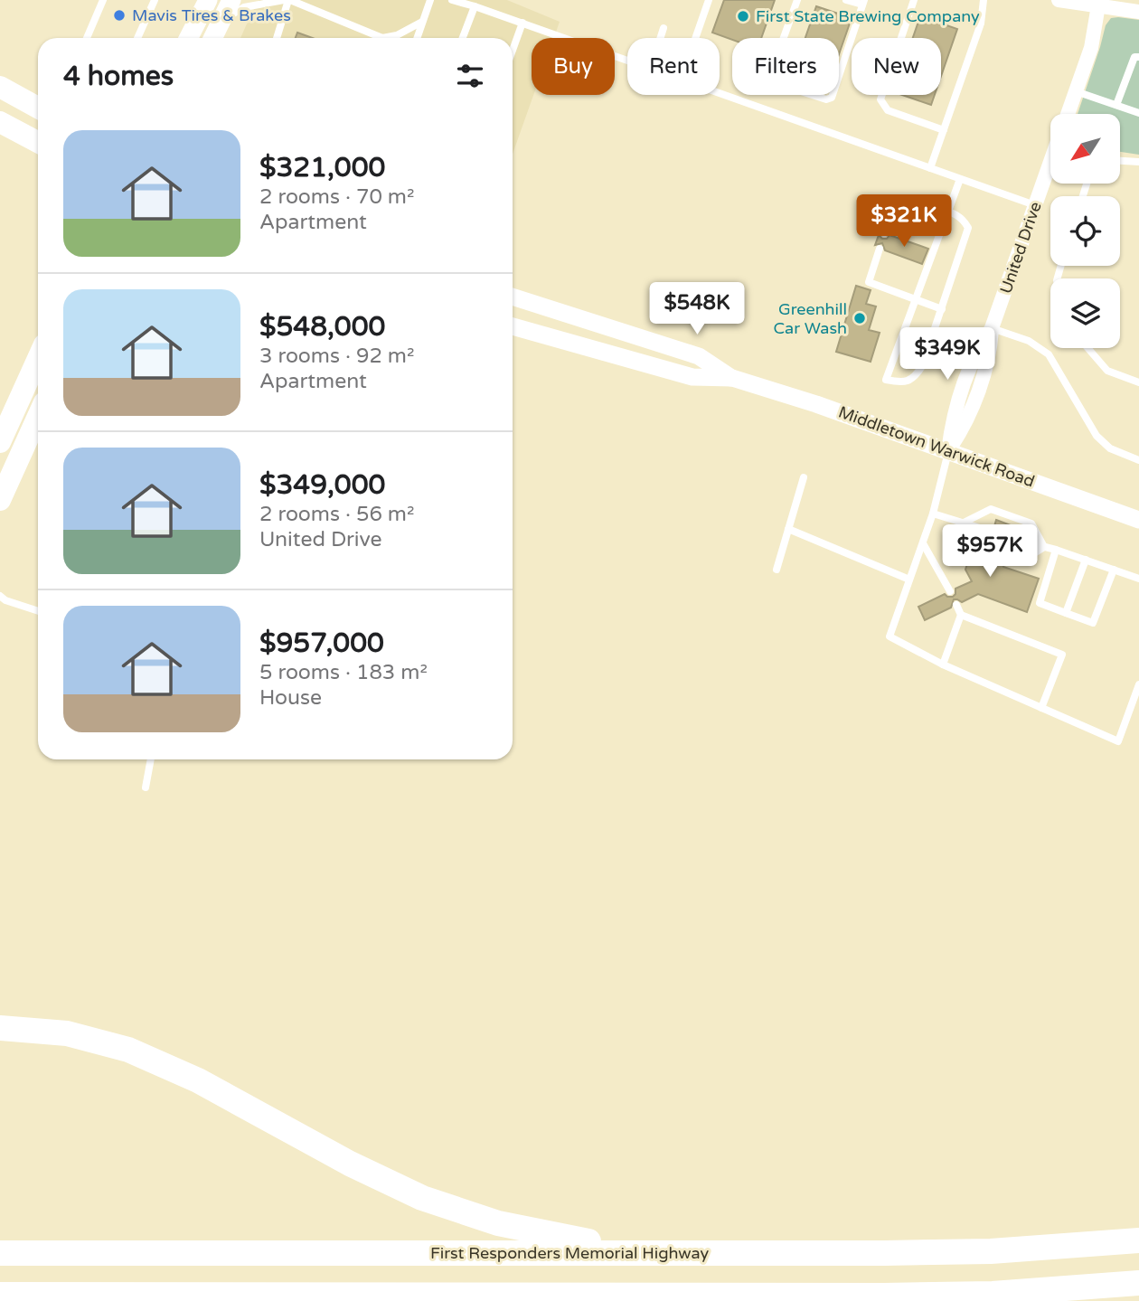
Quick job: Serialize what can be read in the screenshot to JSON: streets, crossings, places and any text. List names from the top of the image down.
{
  "streets": {
    "highway": ["First Responders Memorial Highway"],
    "street": ["United Drive", "Middletown Warwick Road"]
  },
  "crossings": [
    ["United Drive", "Middletown Warwick Road"]
  ],
  "places": ["Mavis Tires & Brakes", "First State Brewing Company", "Greenhill Car Wash"],
  "north": "bottom left",
  "page": {
    "chip": [
      "Buy",
      "Rent",
      "Filters",
      "New"
    ],
    "heading": "4 homes",
    "list": [
      {
        "name": "$321,000",
        "note": "2 rooms · 70 m² · Apartment"
      },
      {
        "name": "$548,000",
        "note": "3 rooms · 92 m² · Apartment"
      },
      {
        "name": "$349,000",
        "note": "2 rooms · 56 m² · United Drive"
      },
      {
        "name": "$957,000",
        "note": "5 rooms · 183 m² · House"
      }
    ],
    "price": [
      "$321K",
      "$548K",
      "$349K",
      "$957K"
    ]
  }
}
